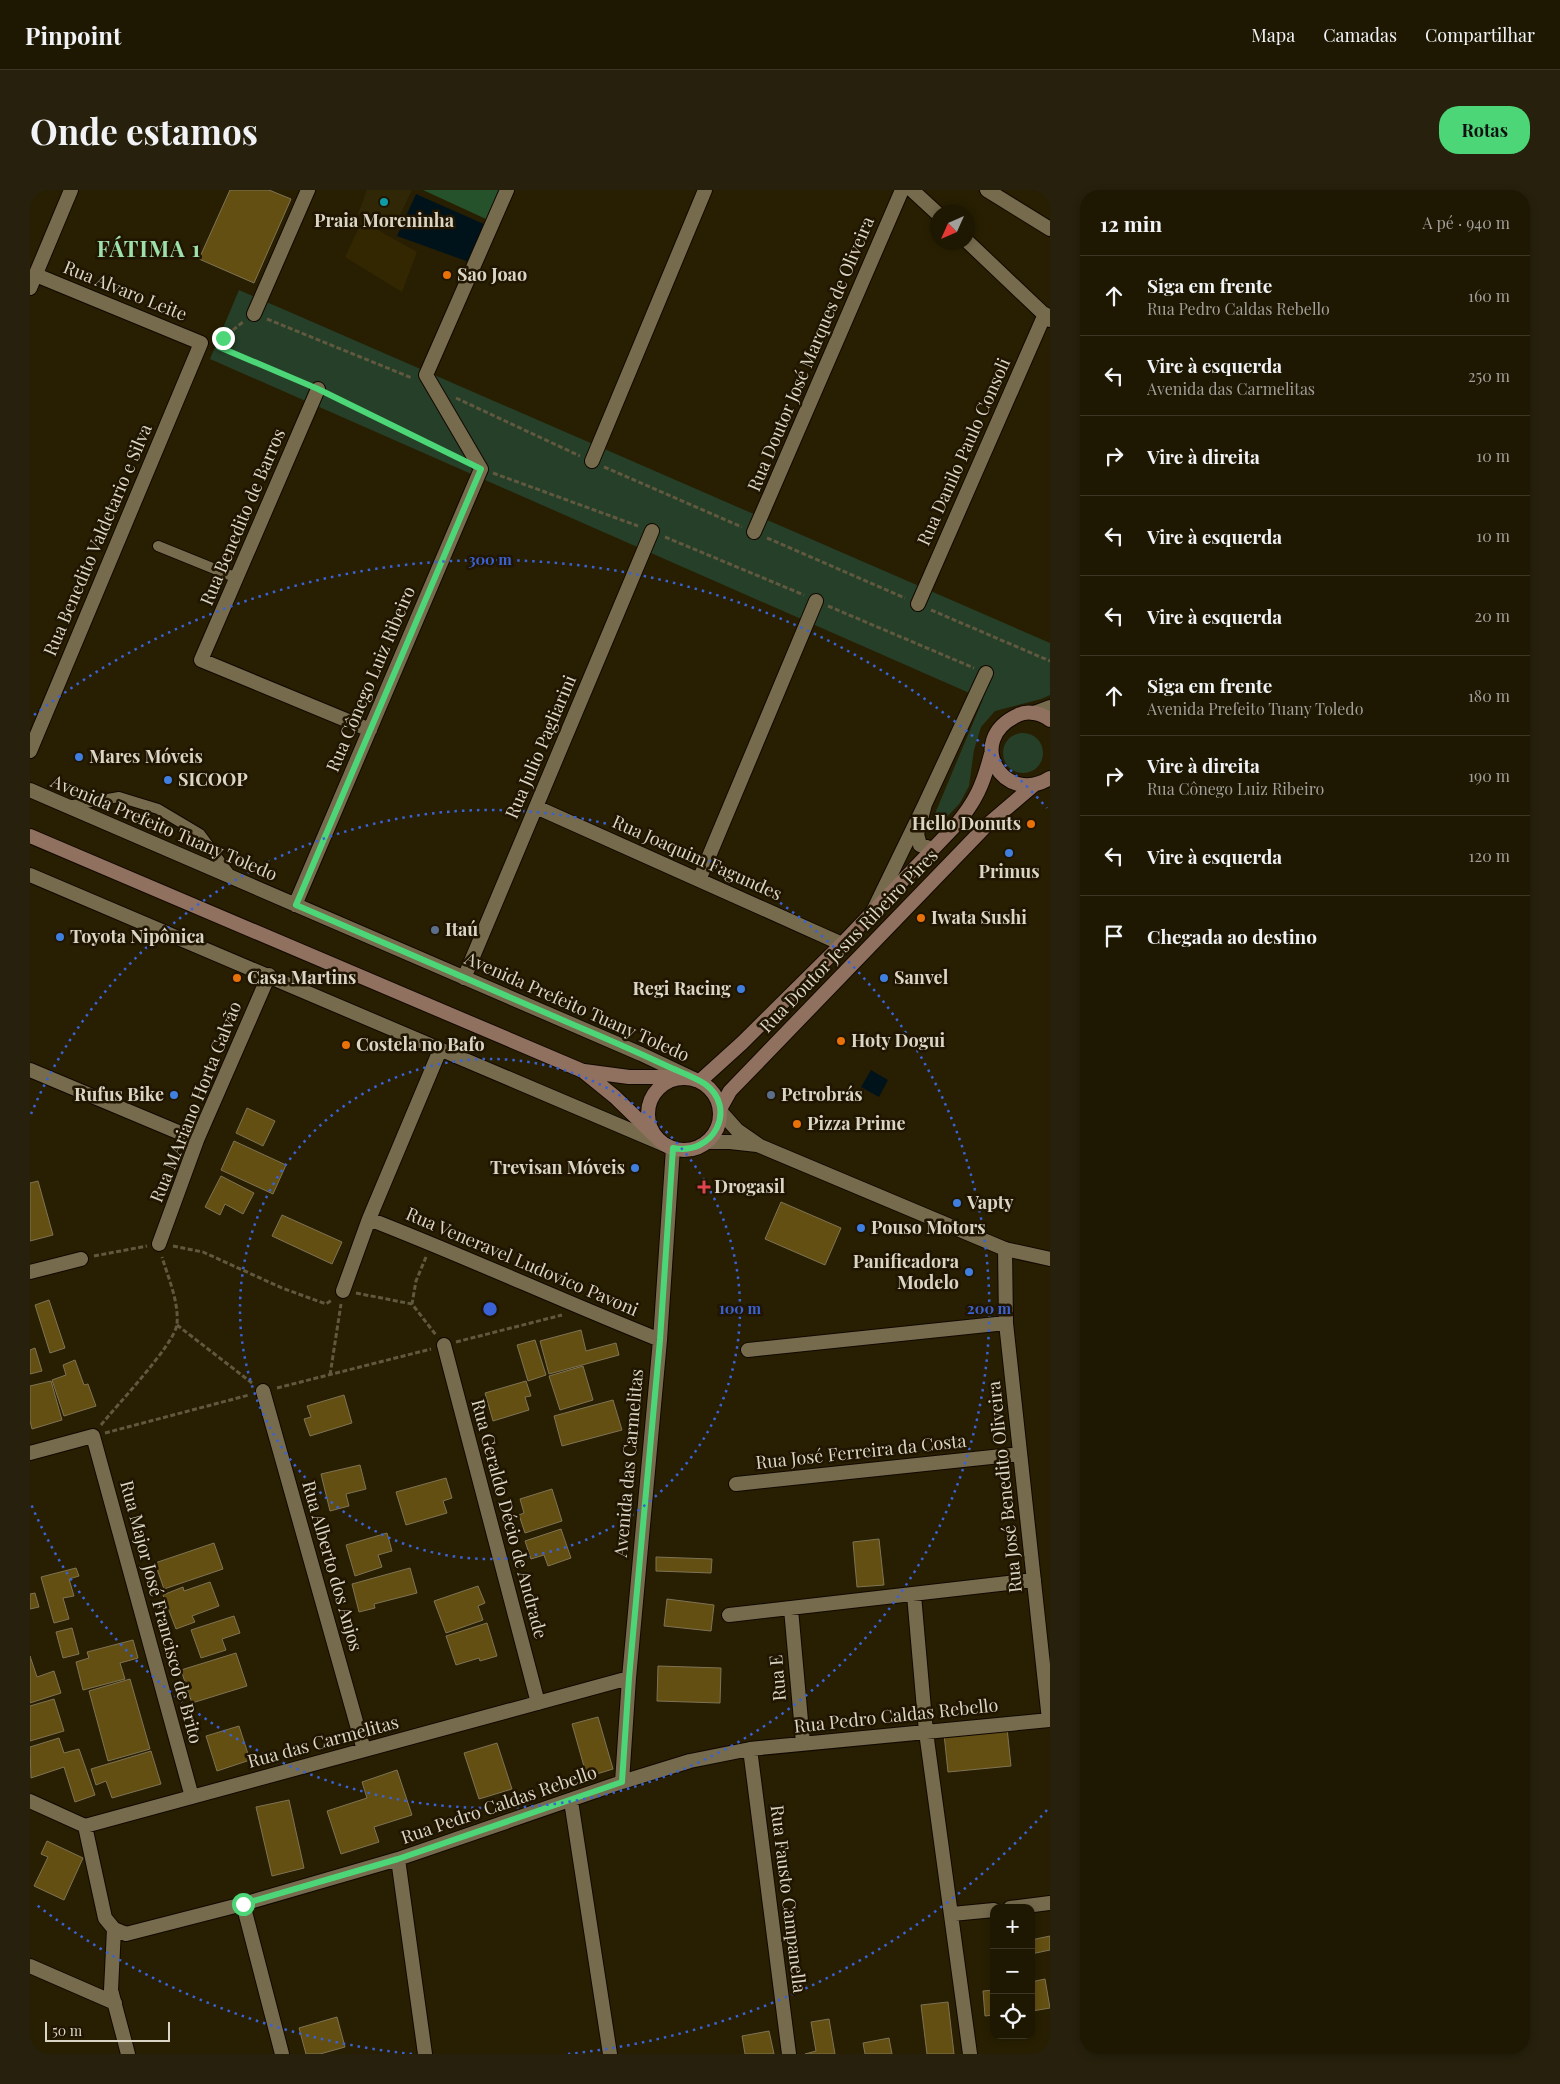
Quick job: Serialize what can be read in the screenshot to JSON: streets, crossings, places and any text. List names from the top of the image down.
{
  "streets": {
    "main road": ["Avenida Prefeito Tuany Toledo", "Rua Doutor Jesus Ribeiro Pires"],
    "street": [
      "Rua Alvaro Leite",
      "Rua Doutor José Marques de Oliveira",
      "Rua Danilo Paulo Consoli",
      "Rua Benedito de Barros",
      "Rua Benedito Valdetario e Silva",
      "Rua Cônego Luiz Ribeiro",
      "Rua Julio Pagliarini",
      "Rua Joaquim Fagundes",
      "Rua MAriano Horta Galvão",
      "Rua Veneravel Ludovico Pavoni",
      "Rua José Ferreira da Costa",
      "Avenida das Carmelitas",
      "Rua José Benedito Oliveira",
      "Rua Geraldo Décio de Andrade",
      "Rua Alberto dos Anjos",
      "Rua Major José Francisco de Brito",
      "Rua E",
      "Rua Pedro Caldas Rebello",
      "Rua das Carmelitas",
      "Rua Fausto Campanella"
    ]
  },
  "crossings": [
    ["Rua Alvaro Leite", "Rua Benedito Valdetario e Silva"],
    ["Rua Benedito de Barros", "Rua Cônego Luiz Ribeiro"],
    ["Rua Cônego Luiz Ribeiro", "Avenida Prefeito Tuany Toledo"],
    ["Rua Julio Pagliarini", "Avenida Prefeito Tuany Toledo"],
    ["Rua Julio Pagliarini", "Rua Joaquim Fagundes"],
    ["Avenida Prefeito Tuany Toledo", "Rua Doutor Jesus Ribeiro Pires"],
    ["Avenida Prefeito Tuany Toledo", "Avenida das Carmelitas"],
    ["Rua Joaquim Fagundes", "Rua Doutor Jesus Ribeiro Pires"],
    ["Rua Doutor Jesus Ribeiro Pires", "Avenida das Carmelitas"],
    ["Rua Veneravel Ludovico Pavoni", "Avenida das Carmelitas"],
    ["Rua José Ferreira da Costa", "Rua José Benedito Oliveira"],
    ["Avenida das Carmelitas", "Rua Pedro Caldas Rebello"],
    ["Avenida das Carmelitas", "Rua das Carmelitas"],
    ["Rua José Benedito Oliveira", "Rua Pedro Caldas Rebello"],
    ["Rua Geraldo Décio de Andrade", "Rua das Carmelitas"],
    ["Rua Alberto dos Anjos", "Rua das Carmelitas"],
    ["Rua Major José Francisco de Brito", "Rua das Carmelitas"],
    ["Rua E", "Rua Pedro Caldas Rebello"],
    ["Rua Pedro Caldas Rebello", "Rua Fausto Campanella"]
  ],
  "districts": ["FÁTIMA 1"],
  "places": {
    "other": [
      "Praia Moreninha",
      "Sao Joao",
      "Mares Móveis",
      "SICOOP",
      "Hello Donuts",
      "Primus",
      "Iwata Sushi",
      "Itaú",
      "Toyota Nipônica",
      "Casa Martins",
      "Sanvel",
      "Regi Racing",
      "Hoty Dogui",
      "Costela no Bafo",
      "Rufus Bike",
      "Petrobrás",
      "Pizza Prime",
      "Trevisan Móveis",
      "Vapty",
      "Pouso Motors",
      "Panificadora Modelo"
    ],
    "health": ["Drogasil"]
  },
  "scale_bar": "50 m",
  "north": "bottom left",
  "page": {
    "header": "Pinpoint",
    "nav": ["Mapa", "Camadas", "Compartilhar"],
    "buttons": "Rotas",
    "title": "Onde estamos",
    "heading": ["12 min", "A pé · 940 m"],
    "list": [
      ["Siga em frente", "Rua Pedro Caldas Rebello", "160 m"],
      ["Vire à esquerda", "Avenida das Carmelitas", "250 m"],
      ["Vire à direita", "10 m"],
      ["Vire à esquerda", "10 m"],
      ["Vire à esquerda", "20 m"],
      ["Siga em frente", "Avenida Prefeito Tuany Toledo", "180 m"],
      ["Vire à direita", "Rua Cônego Luiz Ribeiro", "190 m"],
      ["Vire à esquerda", "120 m"],
      "Chegada ao destino"
    ],
    "map_buttons": ["+", "−"],
    "scale": "50 m"
  },
  "rings": ["300 m", "100 m", "200 m"]
}
